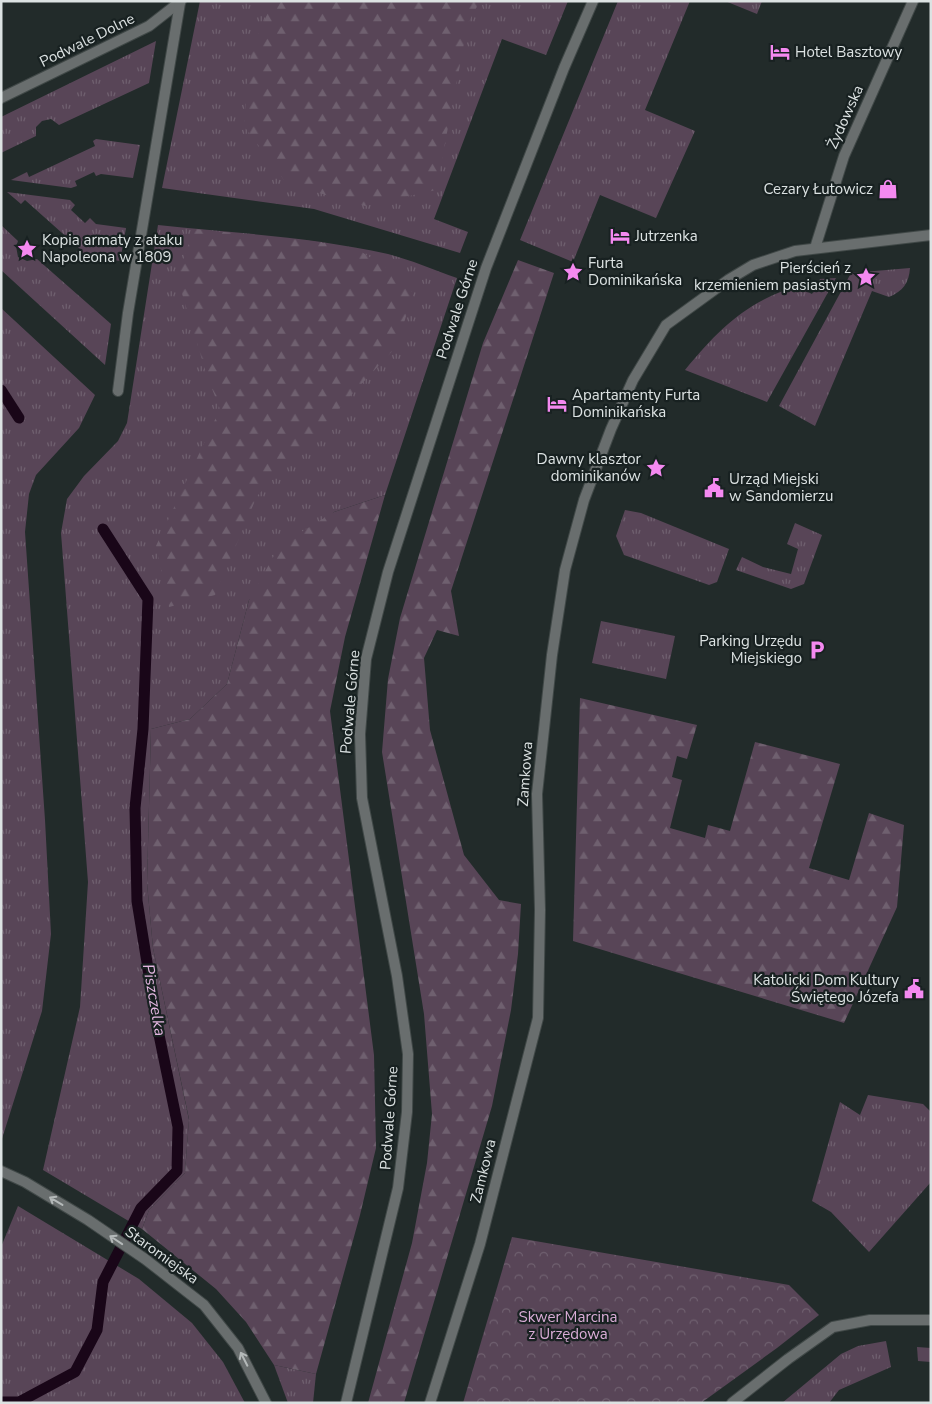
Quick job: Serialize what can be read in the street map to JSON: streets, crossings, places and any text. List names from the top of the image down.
{
  "streets": {
    "street": [
      "Podwale Dolne",
      "Żydowska",
      "Podwale Górne",
      "Zamkowa",
      "Staromiejska"
    ]
  },
  "crossings": [
    ["Żydowska", "Zamkowa"]
  ],
  "one_way": ["Staromiejska"],
  "water": ["Piszczelka"],
  "parks": ["Skwer Marcina z Urzędowa"],
  "places": {
    "hotel": ["Hotel Basztowy", "Jutrzenka", "Apartamenty Furta Dominikańska"],
    "shop": ["Cezary Łutowicz"],
    "place": [
      "Kopia armaty z ataku Napoleona w 1809",
      "Furta Dominikańska",
      "Pierścień z krzemieniem pasiastym",
      "Dawny klasztor dominikanów"
    ],
    "public building": ["Urząd Miejski w Sandomierzu", "Katolicki Dom Kultury Świętego Józefa"],
    "parking": ["Parking Urzędu Miejskiego"]
  }
}
